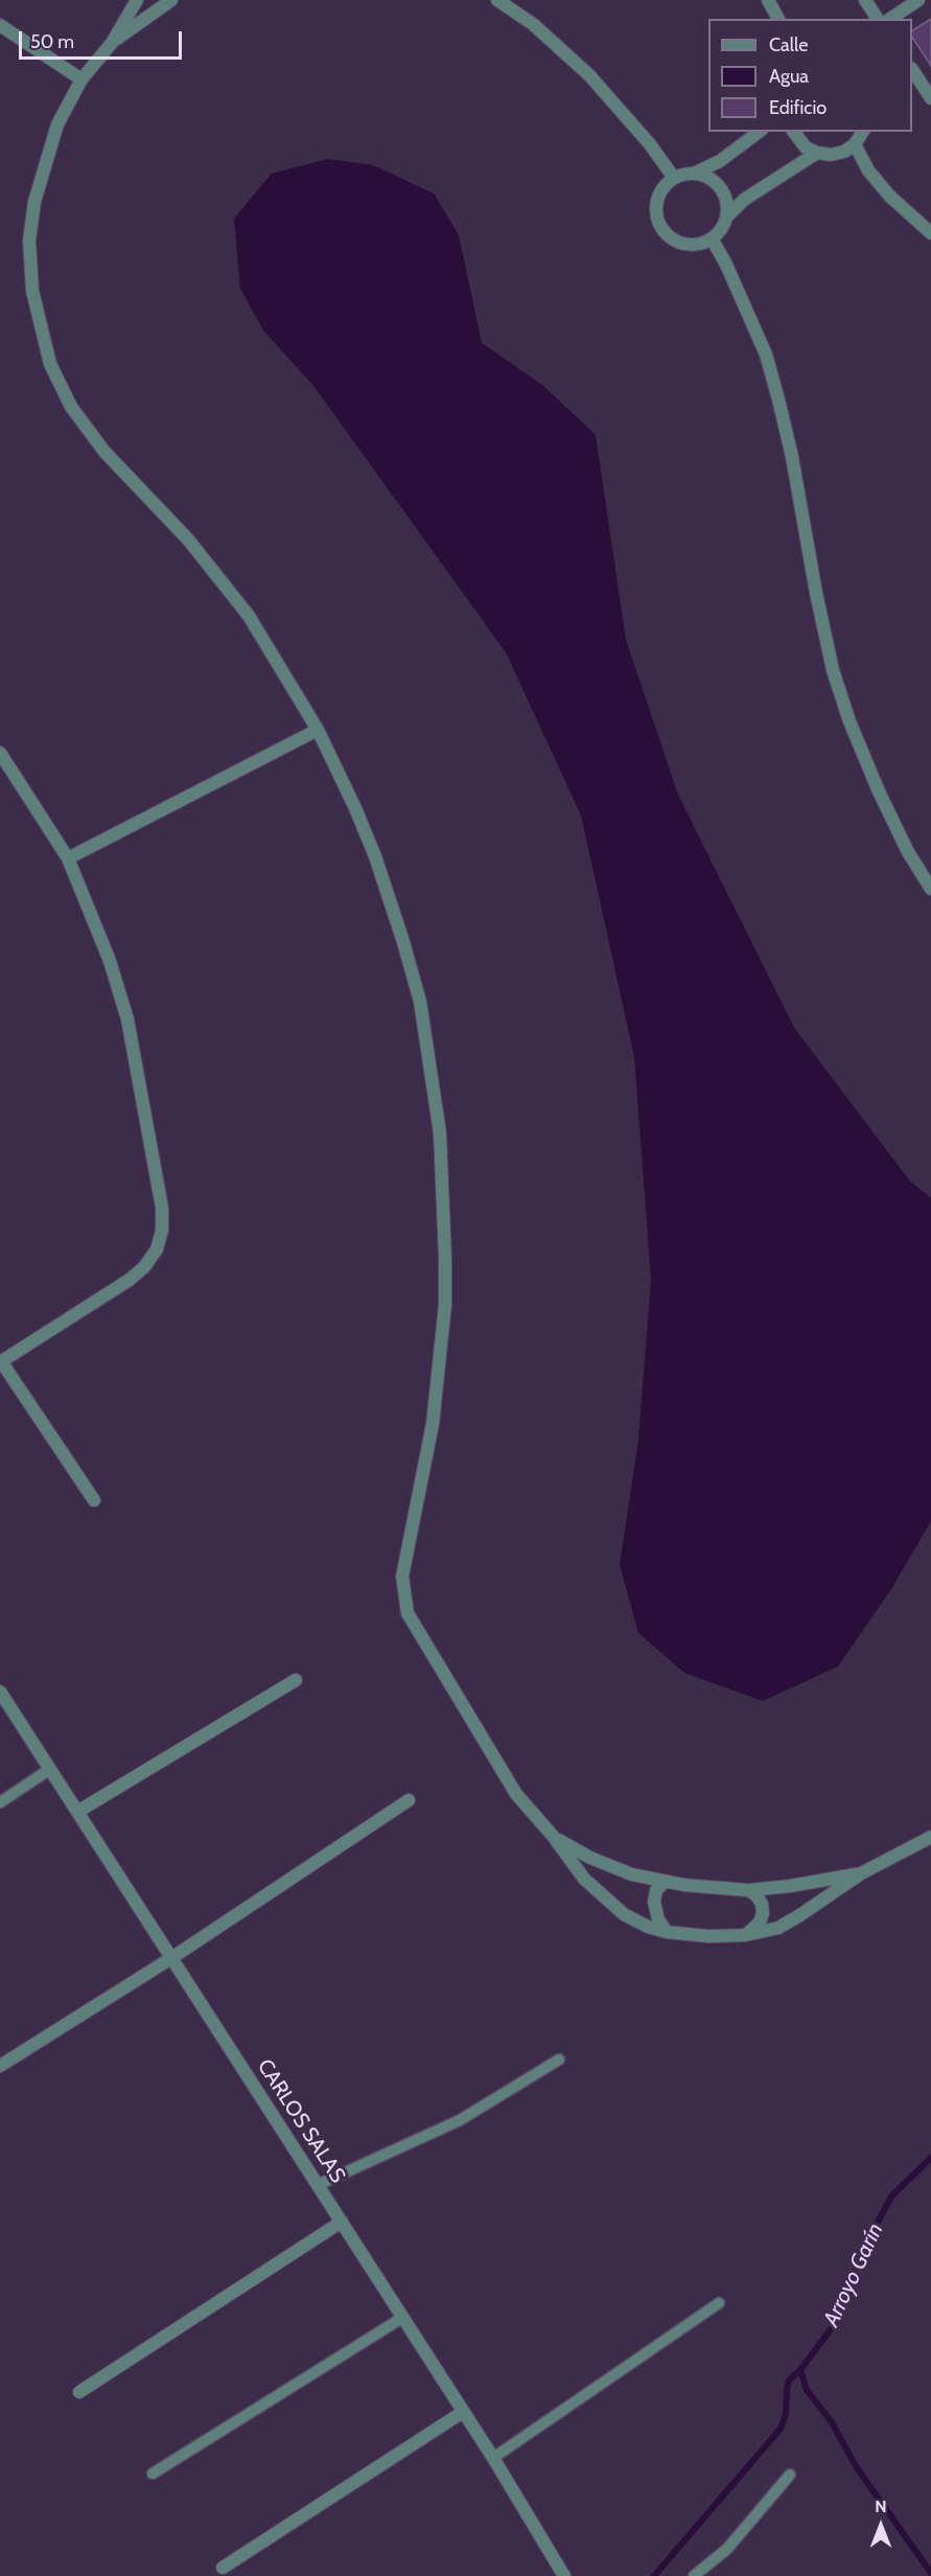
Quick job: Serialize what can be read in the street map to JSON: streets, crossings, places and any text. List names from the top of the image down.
{
  "streets": {
    "street": ["CARLOS SALAS"]
  },
  "water": ["Arroyo Garín"],
  "legend": ["Calle", "Agua", "Edificio"],
  "scale_bar": "50 m",
  "north": "top"
}
